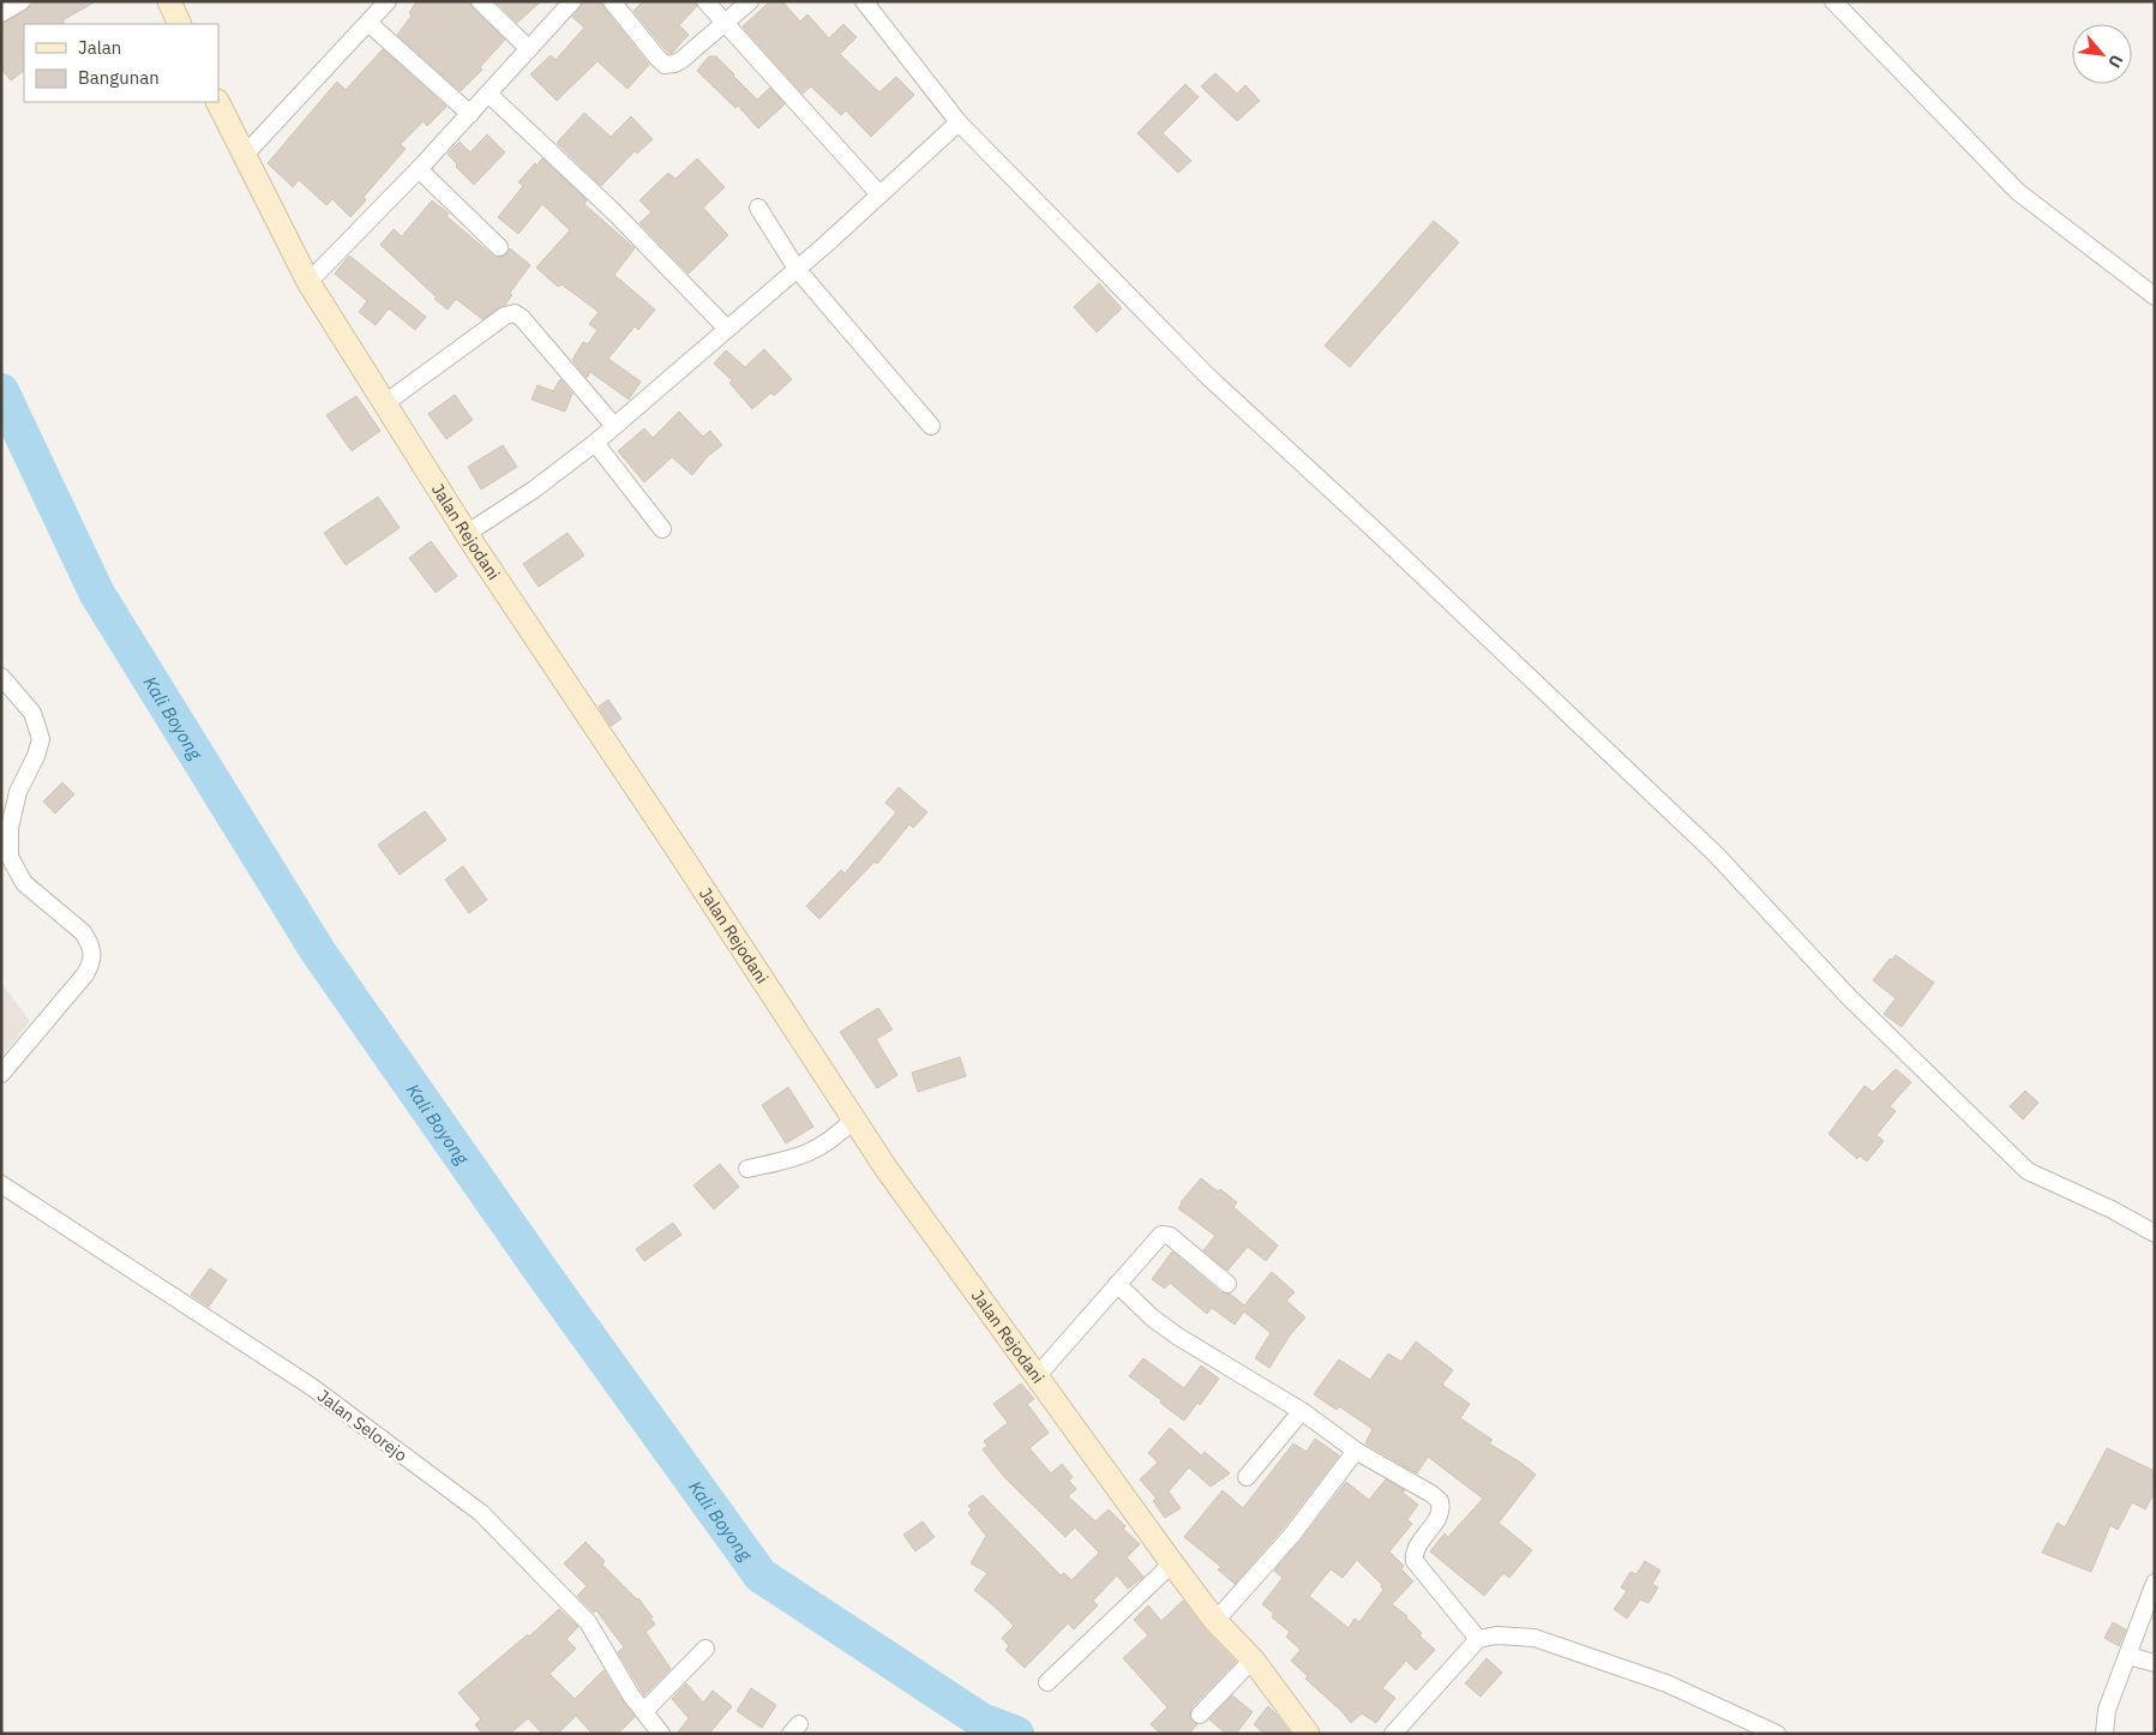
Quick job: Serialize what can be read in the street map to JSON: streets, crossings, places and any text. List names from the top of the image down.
{
  "streets": {
    "main road": ["Jalan Rejodani"],
    "street": ["Jalan Selorejo"]
  },
  "water": ["Kali Boyong"],
  "legend": ["Jalan", "Bangunan"],
  "north": "bottom right"
}
